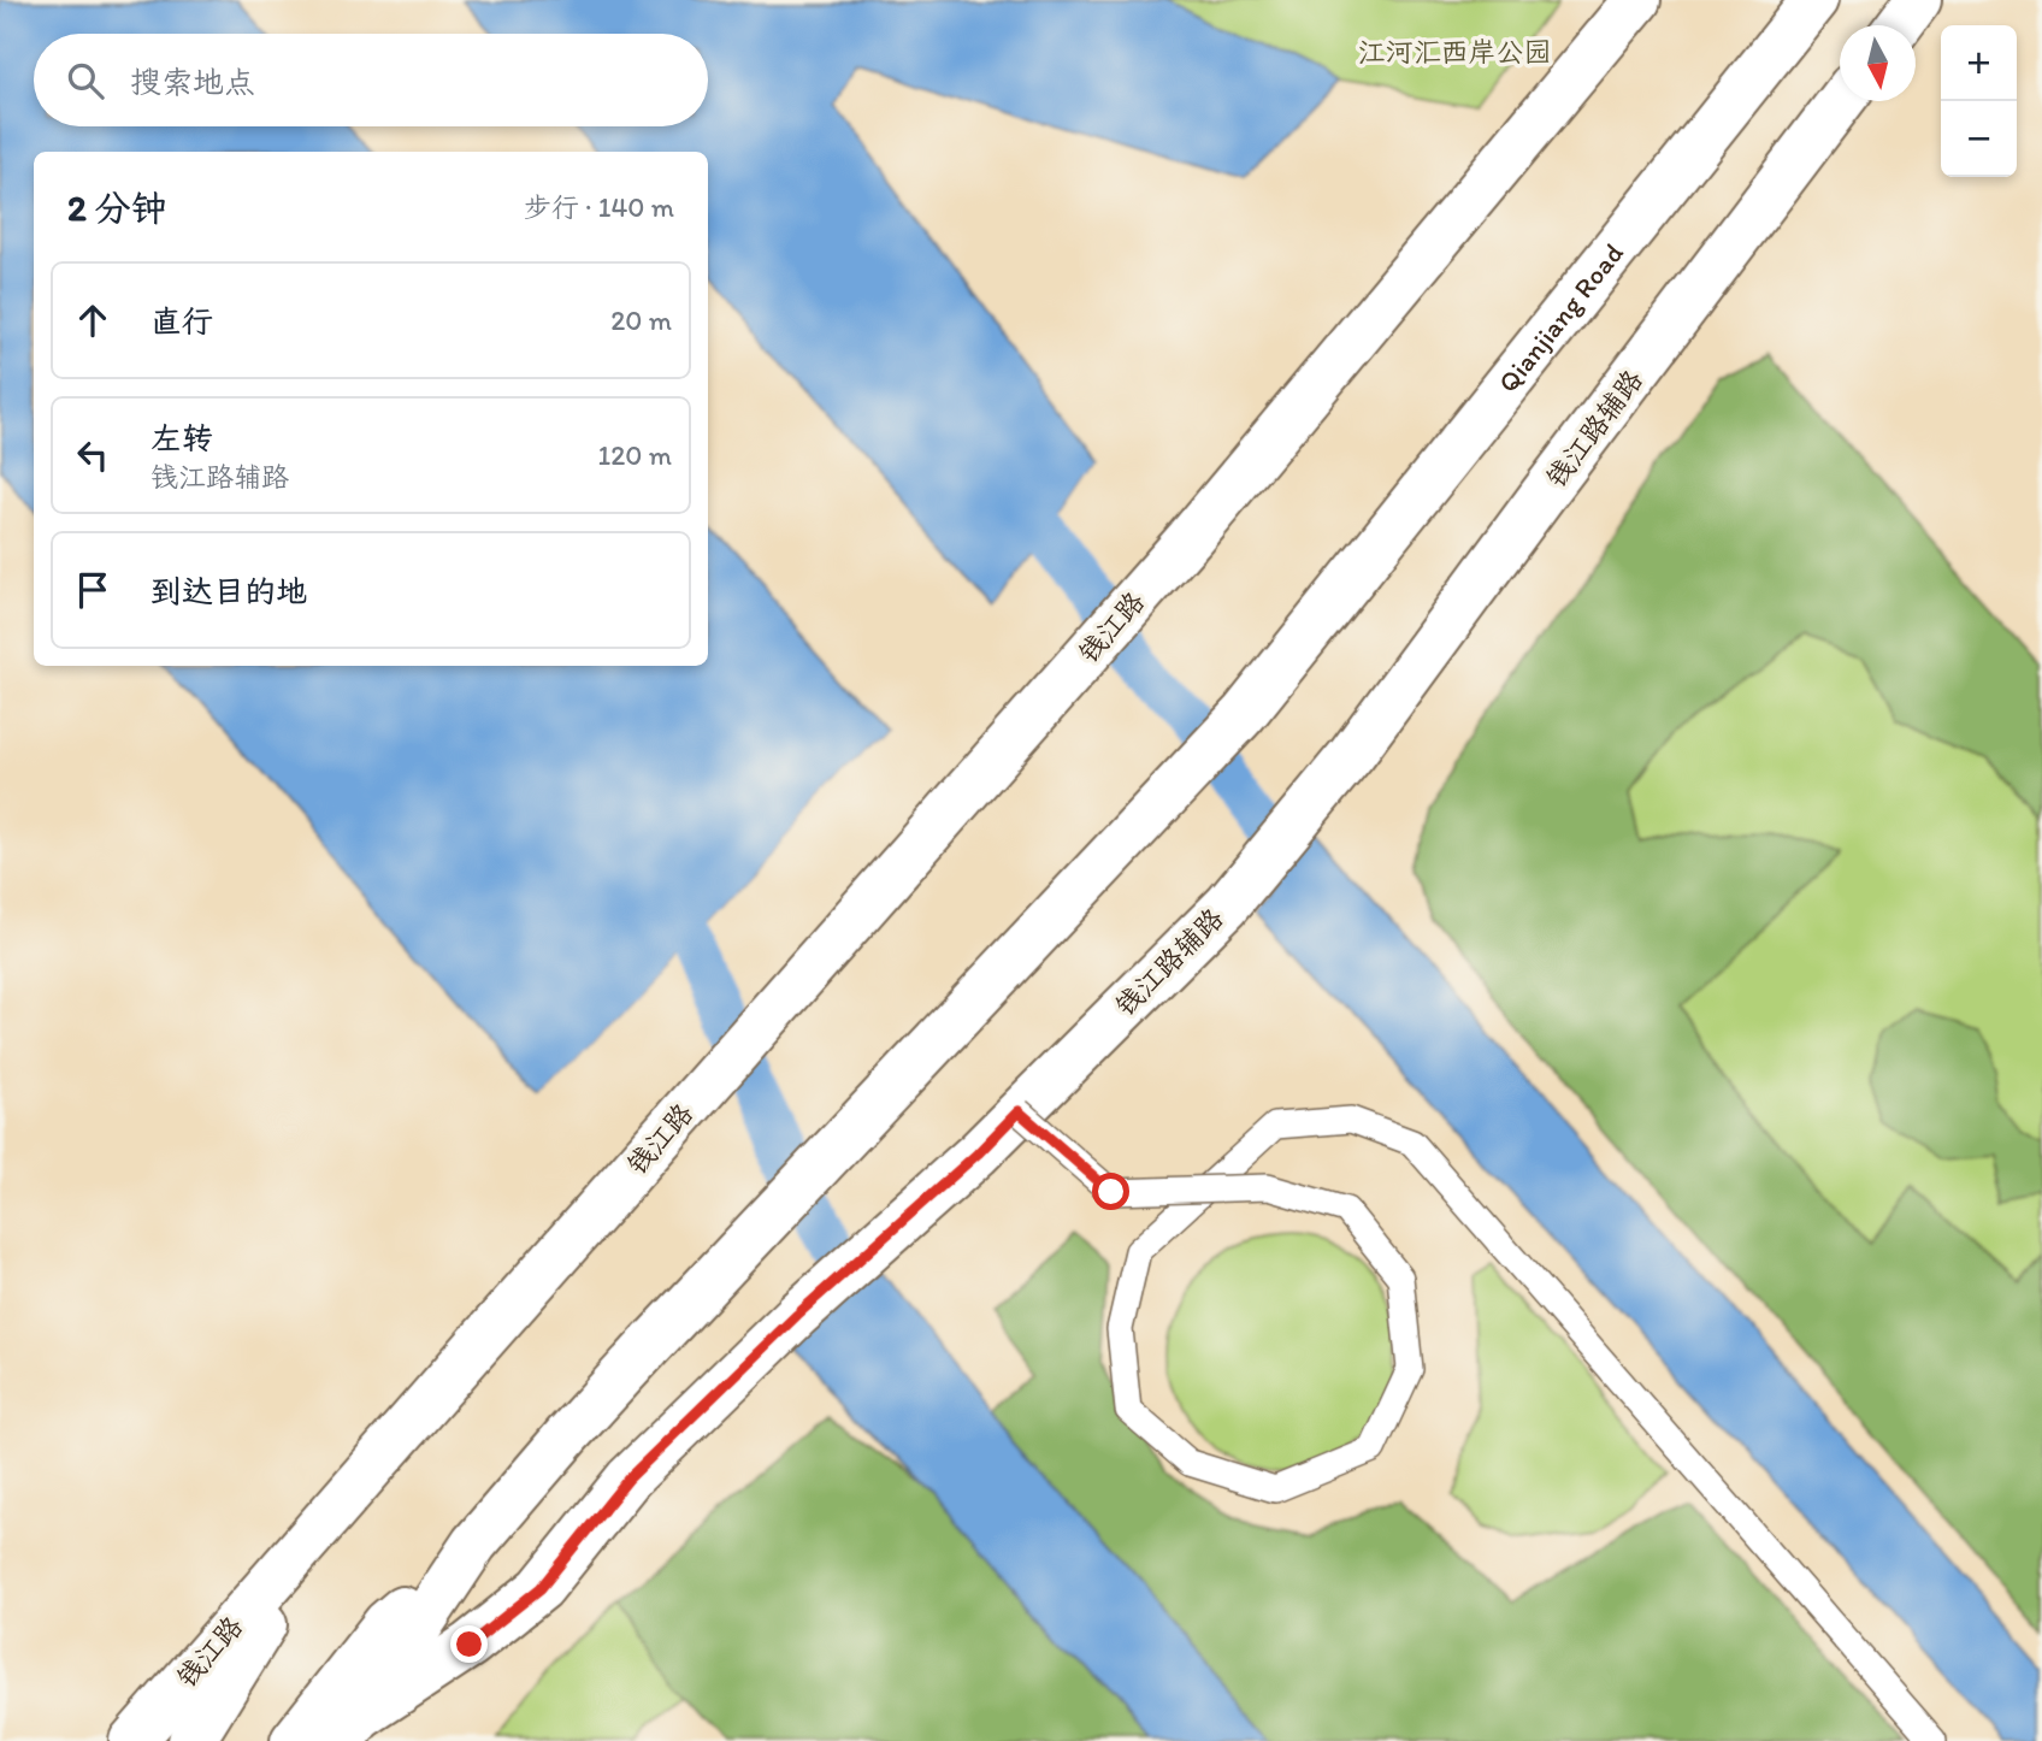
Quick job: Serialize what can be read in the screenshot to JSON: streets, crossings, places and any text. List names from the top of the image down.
{
  "streets": {
    "main road": ["Qianjiang Road", "钱江路辅路", "钱江路"]
  },
  "parks": ["江河汇西岸公园"],
  "north": "bottom",
  "page": {
    "map_buttons": ["+", "−"],
    "search": "搜索地点",
    "heading": ["2 分钟", "步行 · 140 m"],
    "list": [
      ["直行", "20 m"],
      ["左转", "钱江路辅路", "120 m"],
      "到达目的地"
    ]
  }
}
